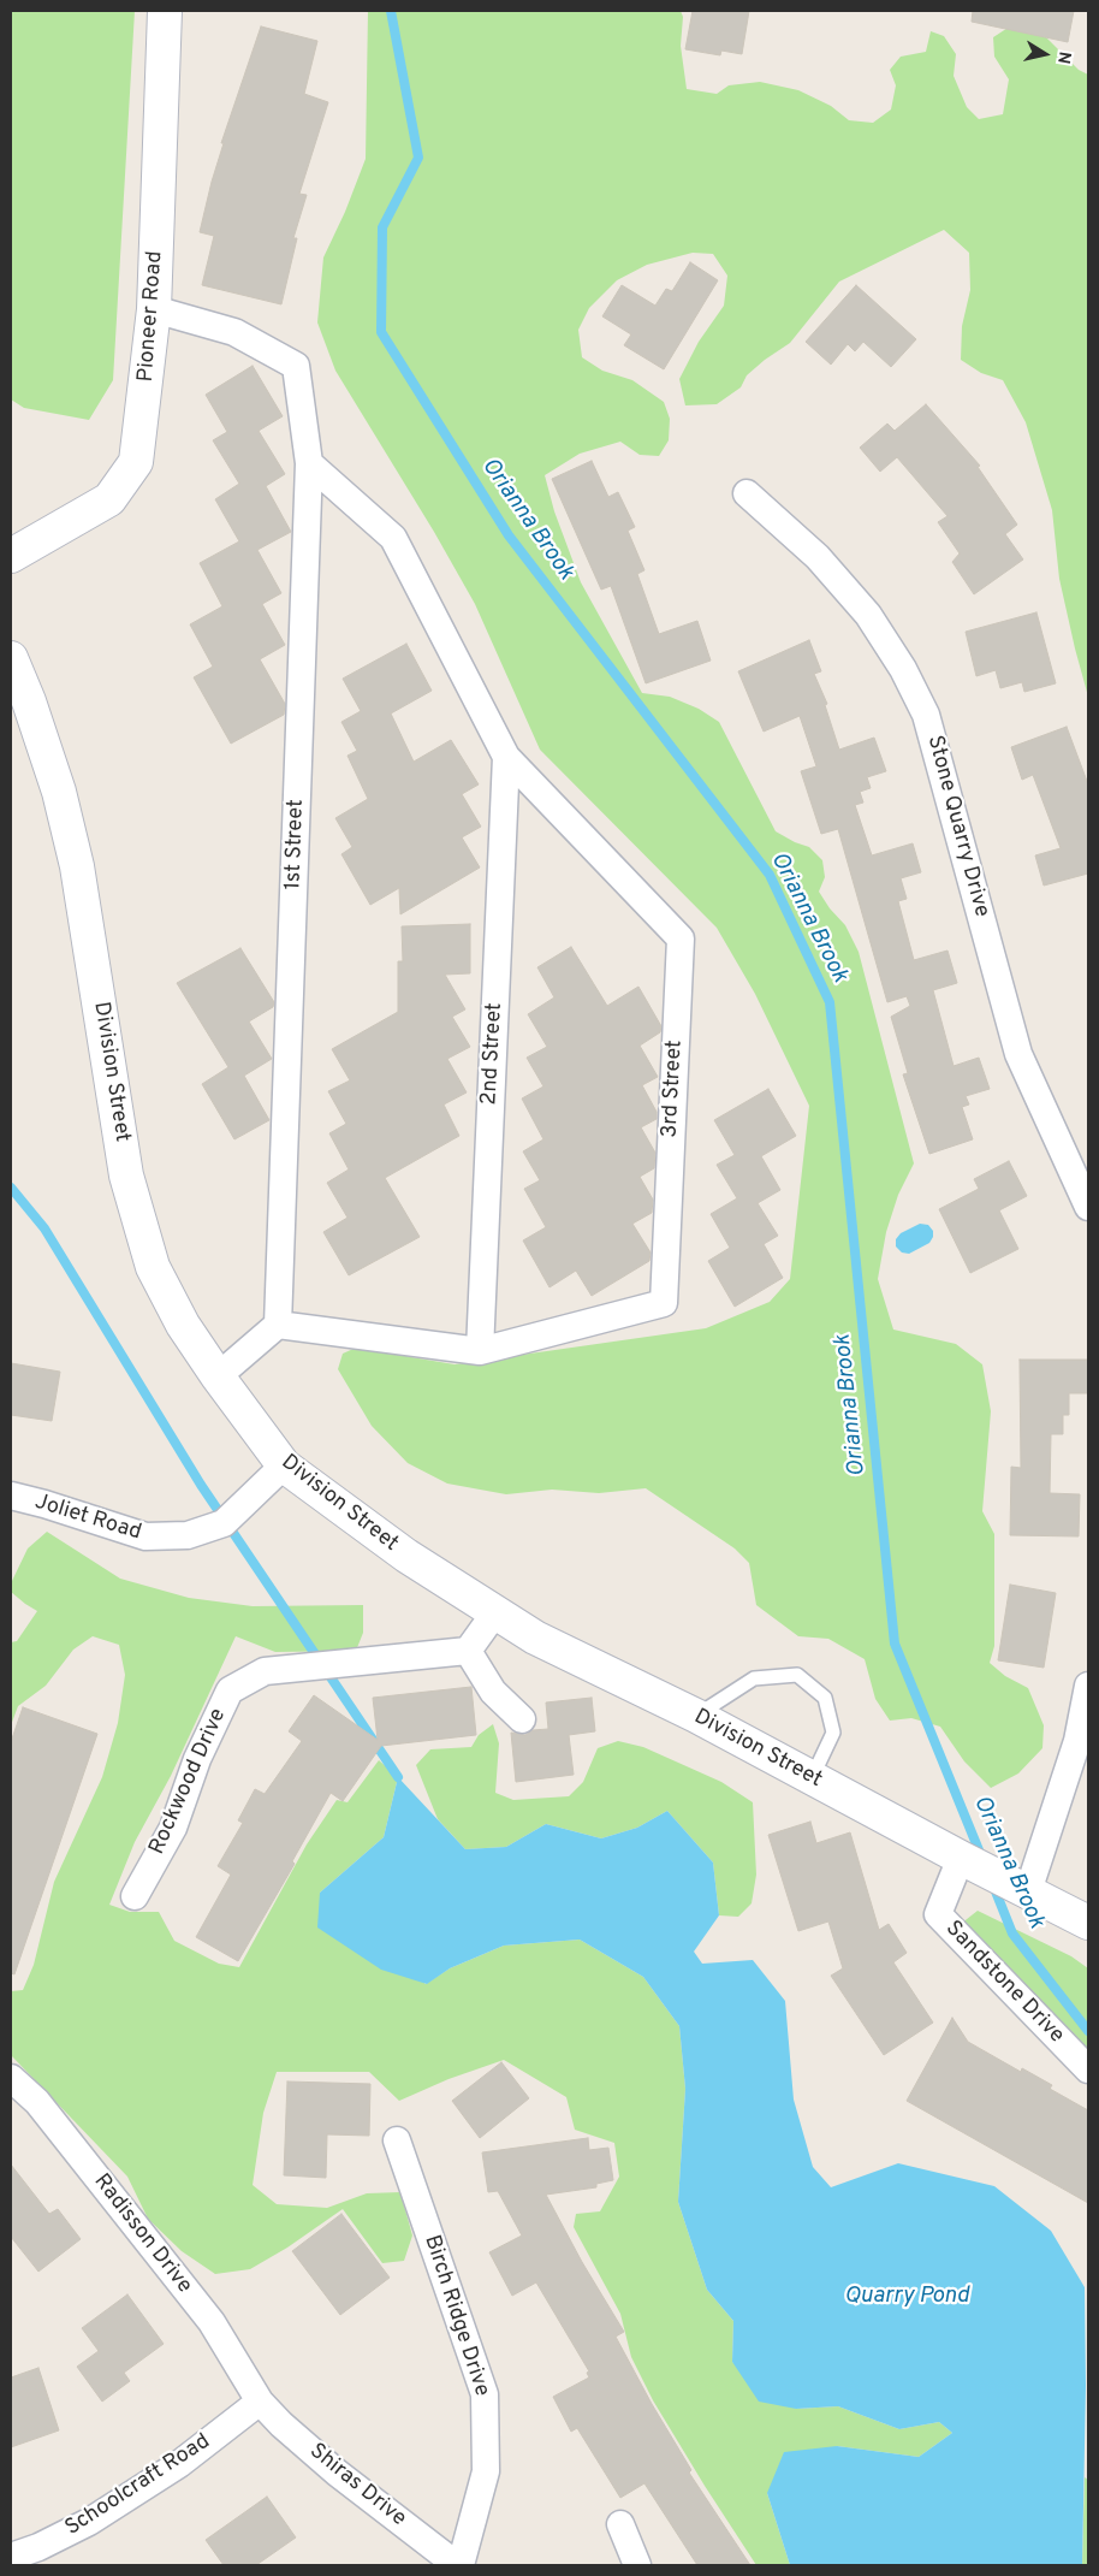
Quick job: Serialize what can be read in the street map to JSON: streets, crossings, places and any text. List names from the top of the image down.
{
  "streets": {
    "street": [
      "Pioneer Road",
      "Stone Quarry Drive",
      "1st Street",
      "2nd Street",
      "Division Street",
      "3rd Street",
      "Joliet Road",
      "Rockwood Drive",
      "Sandstone Drive",
      "Radisson Drive",
      "Birch Ridge Drive",
      "Schoolcraft Road",
      "Shiras Drive"
    ]
  },
  "crossings": [
    ["Pioneer Road", "1st Street"],
    ["2nd Street", "3rd Street"],
    ["Division Street", "Joliet Road"],
    ["Division Street", "Sandstone Drive"],
    ["Radisson Drive", "Schoolcraft Road"],
    ["Radisson Drive", "Shiras Drive"],
    ["Birch Ridge Drive", "Shiras Drive"],
    ["Schoolcraft Road", "Shiras Drive"]
  ],
  "water": ["Orianna Brook", "Quarry Pond"],
  "north": "right"
}
